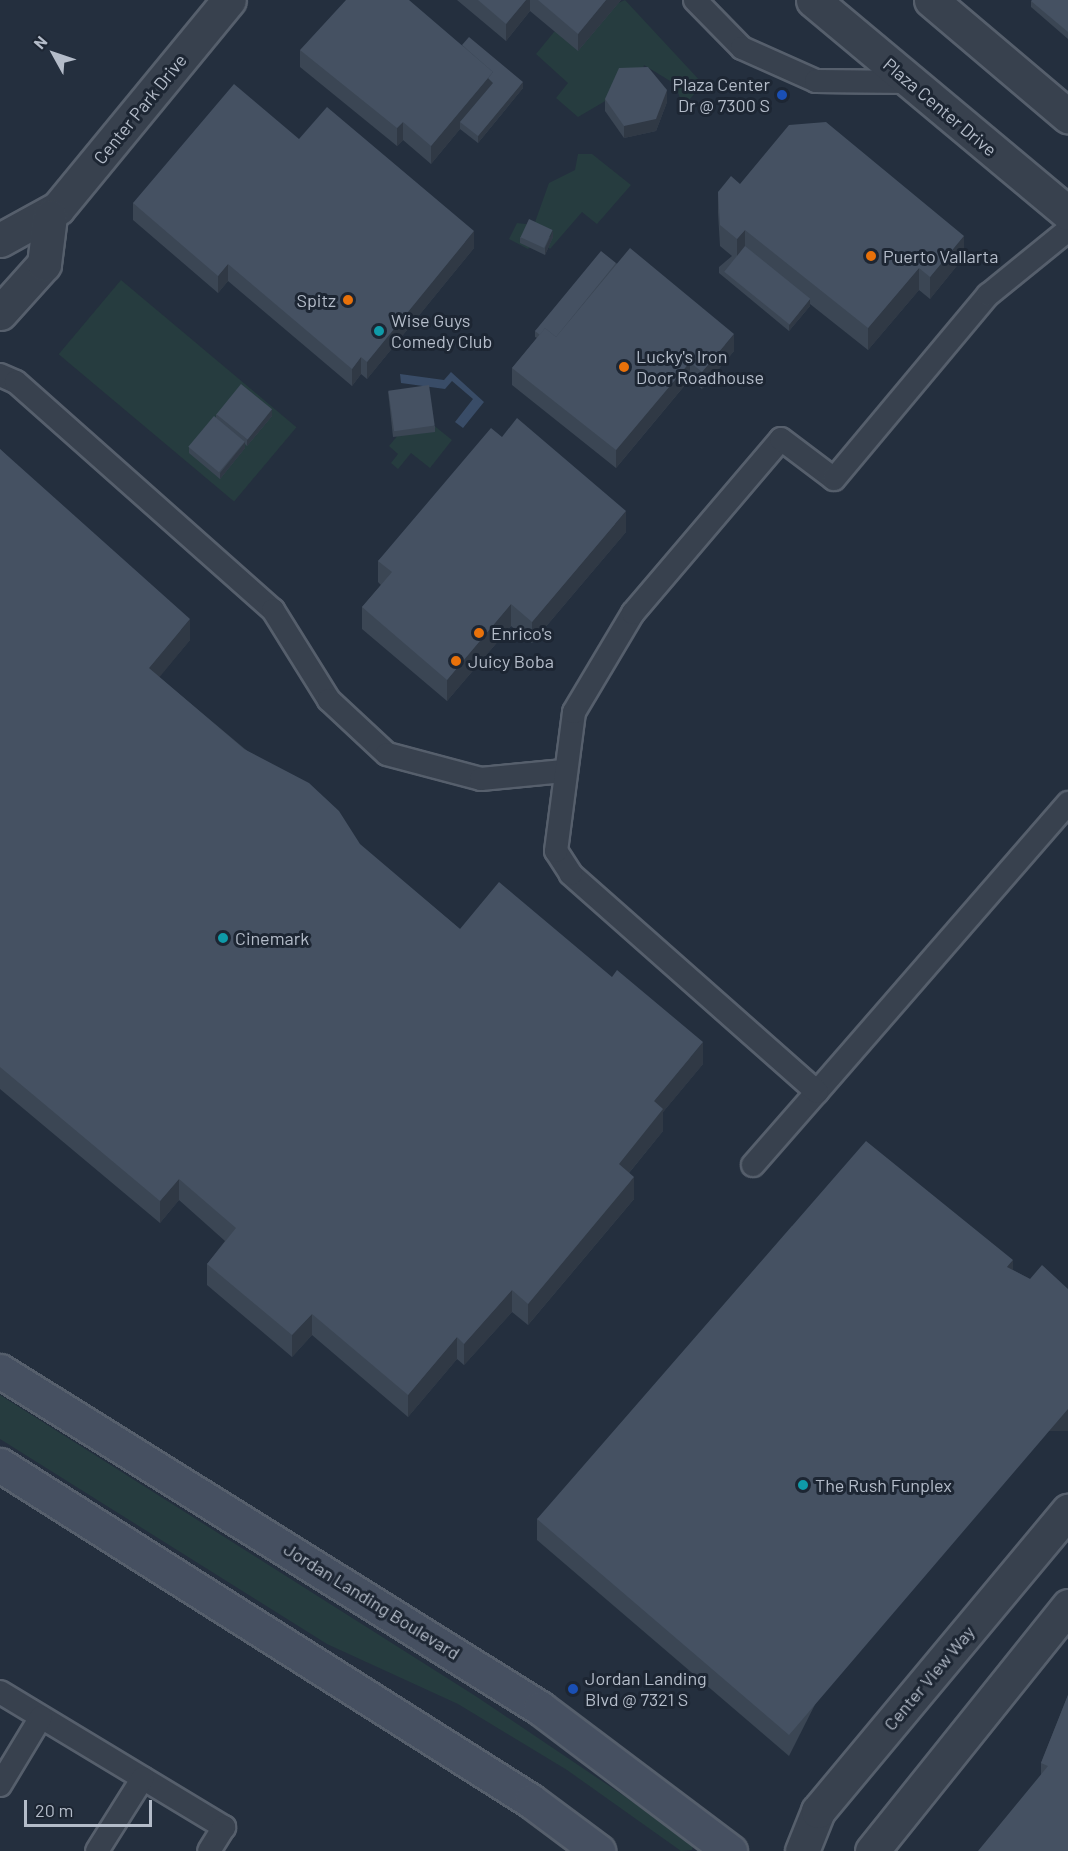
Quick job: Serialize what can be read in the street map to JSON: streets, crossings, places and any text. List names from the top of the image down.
{
  "streets": {
    "main road": ["Jordan Landing Boulevard"],
    "street": ["Plaza Center Drive", "Center Park Drive", "Center View Way"]
  },
  "places": [
    "Plaza Center Dr @ 7300 S",
    "Puerto Vallarta",
    "Spitz",
    "Wise Guys Comedy Club",
    "Lucky's Iron Door Roadhouse",
    "Enrico's",
    "Juicy Boba",
    "Cinemark",
    "The Rush Funplex",
    "Jordan Landing Blvd @ 7321 S"
  ],
  "scale_bar": "20 m",
  "north": "top left"
}
